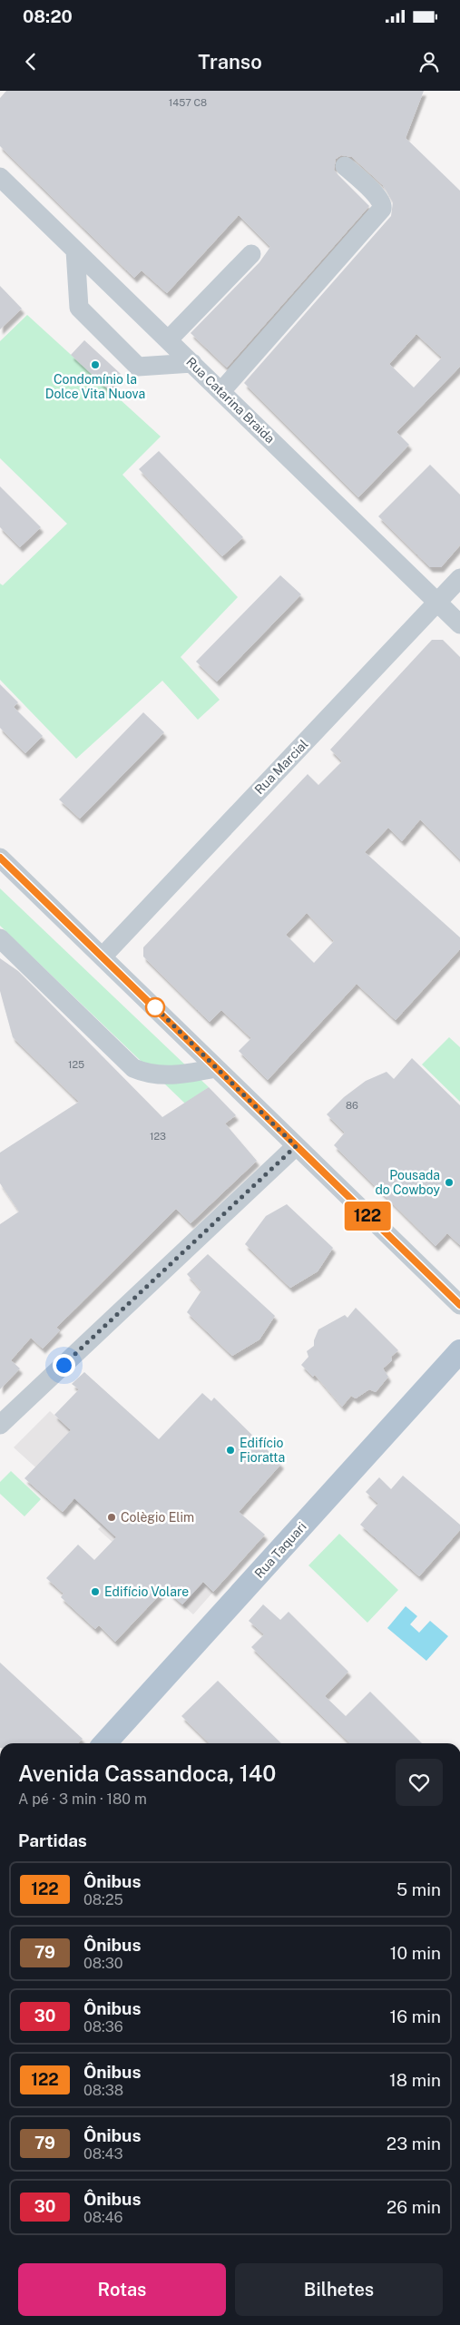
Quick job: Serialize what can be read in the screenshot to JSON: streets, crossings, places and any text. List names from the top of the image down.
{
  "streets": {
    "main road": ["Rua Taquari"],
    "street": ["Rua Catarina Braida", "Rua Marcial"]
  },
  "crossings": [
    ["Rua Catarina Braida", "Rua Marcial"]
  ],
  "places": [
    "Condomínio la Dolce Vita Nuova",
    "Pousada do Cowboy",
    "Edifício Fioratta",
    "Colègio Elim",
    "Edifício Volare"
  ],
  "lines": ["bus line 122"],
  "house_numbers": [
    "1457 C8",
    "125",
    "86",
    "123"
  ],
  "page": {
    "status": "08:20",
    "header": "Transo",
    "on_map": "122",
    "heading": [
      ["Avenida Cassandoca, 140", "A pé · 3 min · 180 m"],
      "Partidas"
    ],
    "list": [
      {
        "mark": "122",
        "name": "Ônibus",
        "note": "08:25",
        "value": "5 min"
      },
      {
        "mark": "79",
        "name": "Ônibus",
        "note": "08:30",
        "value": "10 min"
      },
      {
        "mark": "30",
        "name": "Ônibus",
        "note": "08:36",
        "value": "16 min"
      },
      {
        "mark": "122",
        "name": "Ônibus",
        "note": "08:38",
        "value": "18 min"
      },
      {
        "mark": "79",
        "name": "Ônibus",
        "note": "08:43",
        "value": "23 min"
      },
      {
        "mark": "30",
        "name": "Ônibus",
        "note": "08:46",
        "value": "26 min"
      }
    ],
    "buttons": ["Rotas", "Bilhetes"]
  }
}
